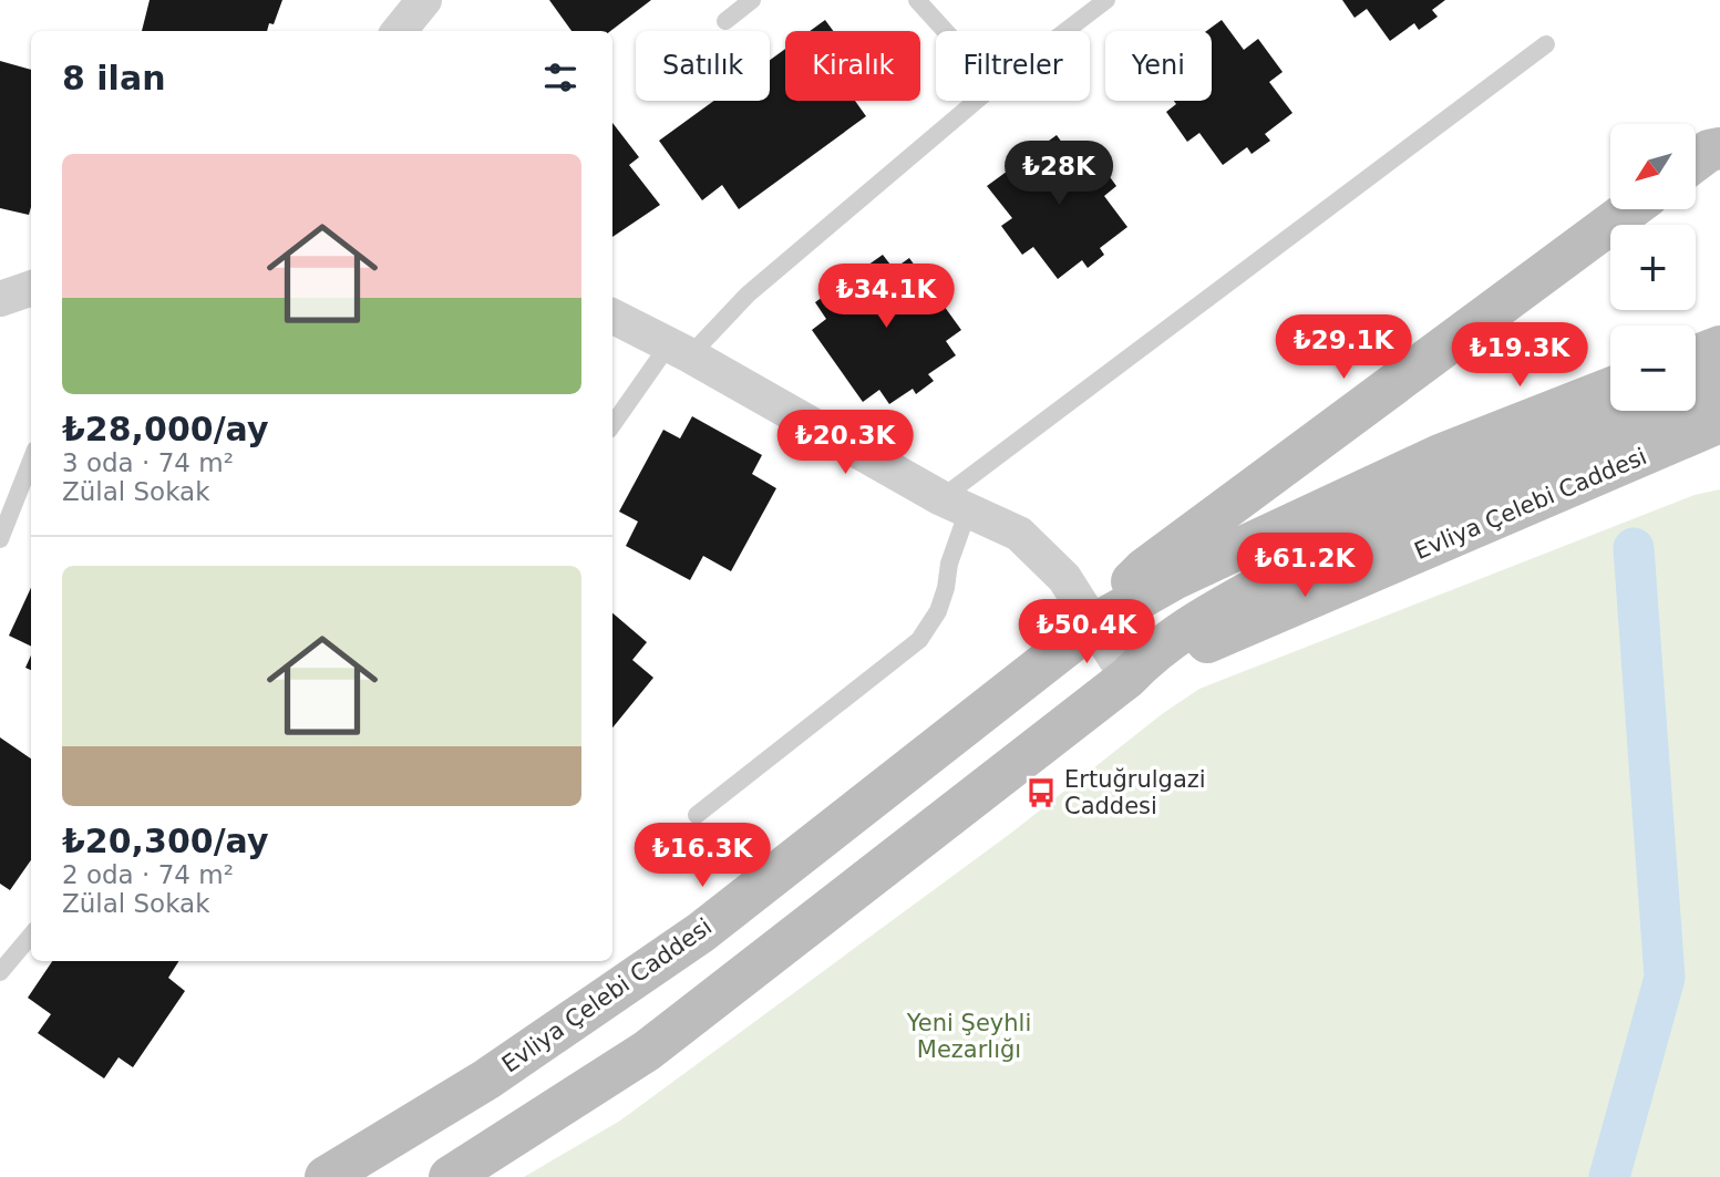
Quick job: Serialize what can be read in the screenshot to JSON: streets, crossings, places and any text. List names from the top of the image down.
{
  "streets": {
    "street": ["Evliya Çelebi Caddesi"]
  },
  "parks": ["Yeni Şeyhli Mezarlığı"],
  "places": {
    "bus stop": ["Ertuğrulgazi Caddesi"]
  },
  "north": "bottom left",
  "page": {
    "chip": [
      "Satılık",
      "Kiralık",
      "Filtreler",
      "Yeni"
    ],
    "heading": "8 ilan",
    "map_buttons": ["+", "−"],
    "list": [
      {
        "name": "₺28,000/ay",
        "note": "3 oda · 74 m² · Zülal Sokak"
      },
      {
        "name": "₺20,300/ay",
        "note": "2 oda · 74 m² · Zülal Sokak"
      }
    ],
    "price": [
      "₺28K",
      "₺34.1K",
      "₺29.1K",
      "₺19.3K",
      "₺20.3K",
      "₺61.2K",
      "₺50.4K",
      "₺16.3K"
    ]
  }
}
